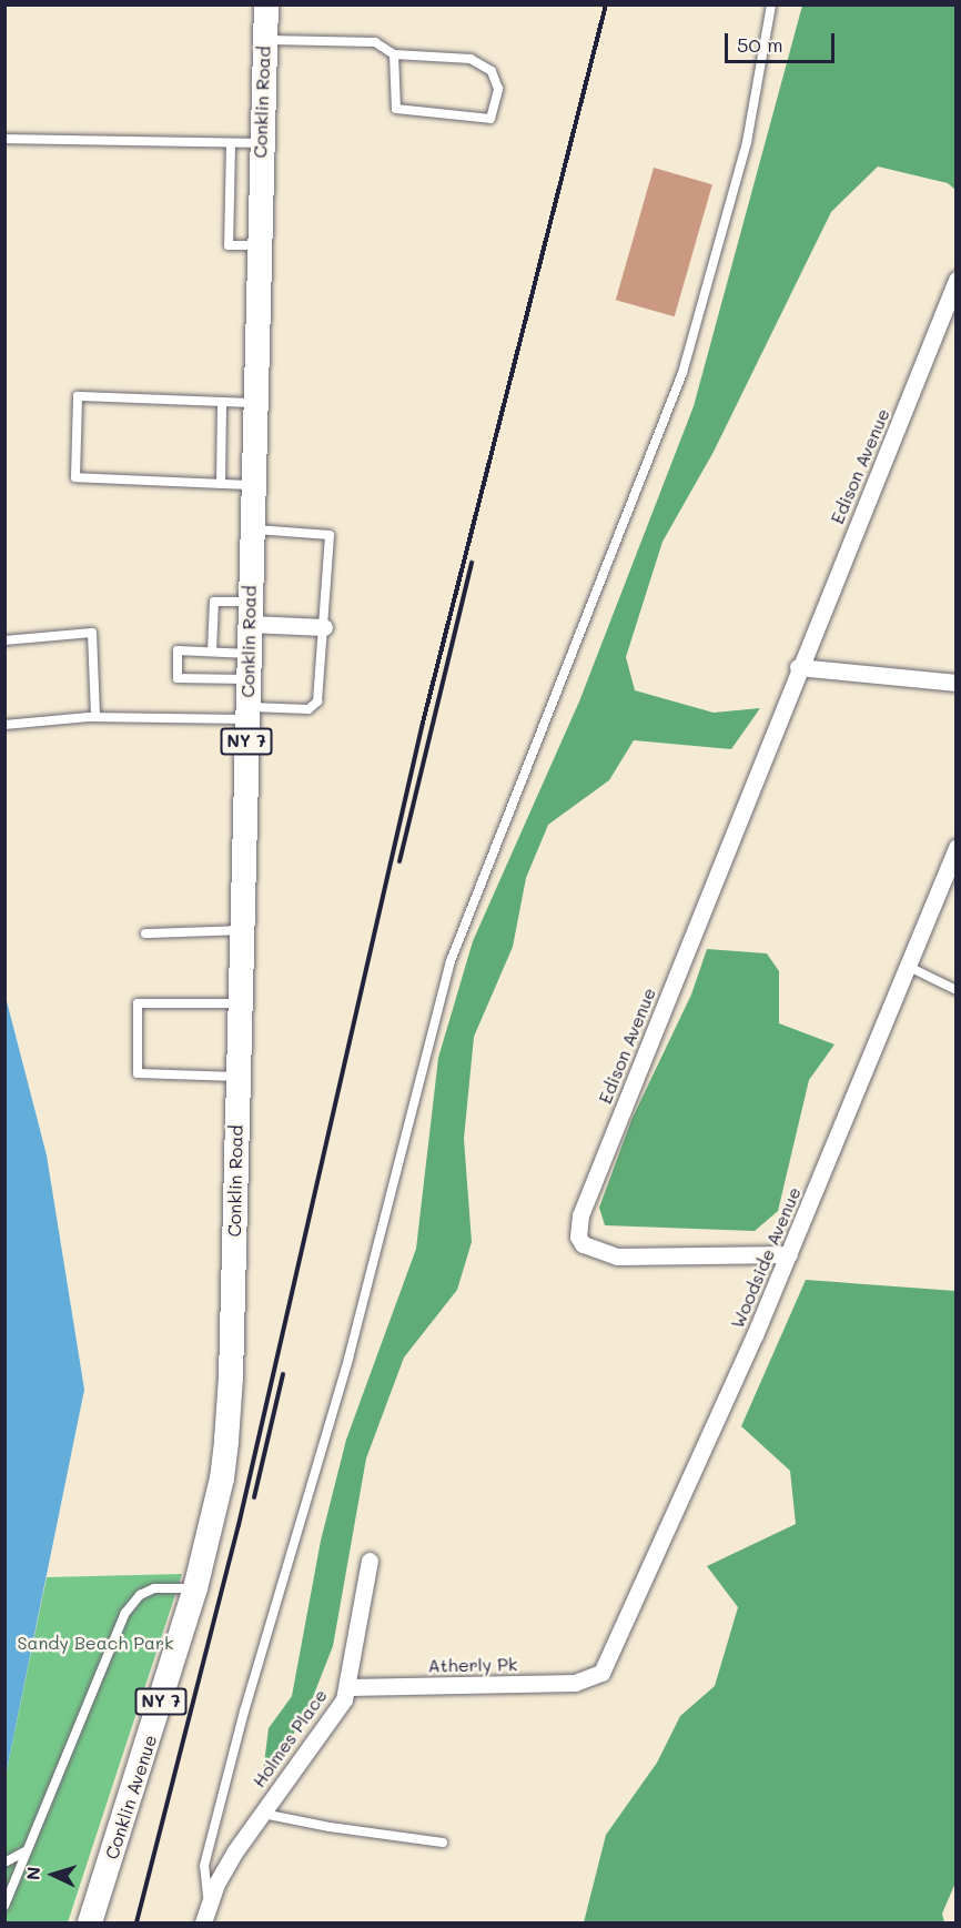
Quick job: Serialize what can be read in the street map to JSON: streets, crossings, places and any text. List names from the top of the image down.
{
  "streets": {
    "main road": ["Conklin Road", "NY 7", "Conklin Avenue"],
    "street": [
      "Edison Avenue",
      "Woodside Avenue",
      "Atherly Pk",
      "Holmes Place"
    ]
  },
  "crossings": [
    ["Conklin Road", "Conklin Avenue"],
    ["Edison Avenue", "Woodside Avenue"],
    ["Woodside Avenue", "Atherly Pk"],
    ["Atherly Pk", "Holmes Place"]
  ],
  "parks": ["Sandy Beach Park"],
  "scale_bar": "50 m",
  "north": "left"
}
